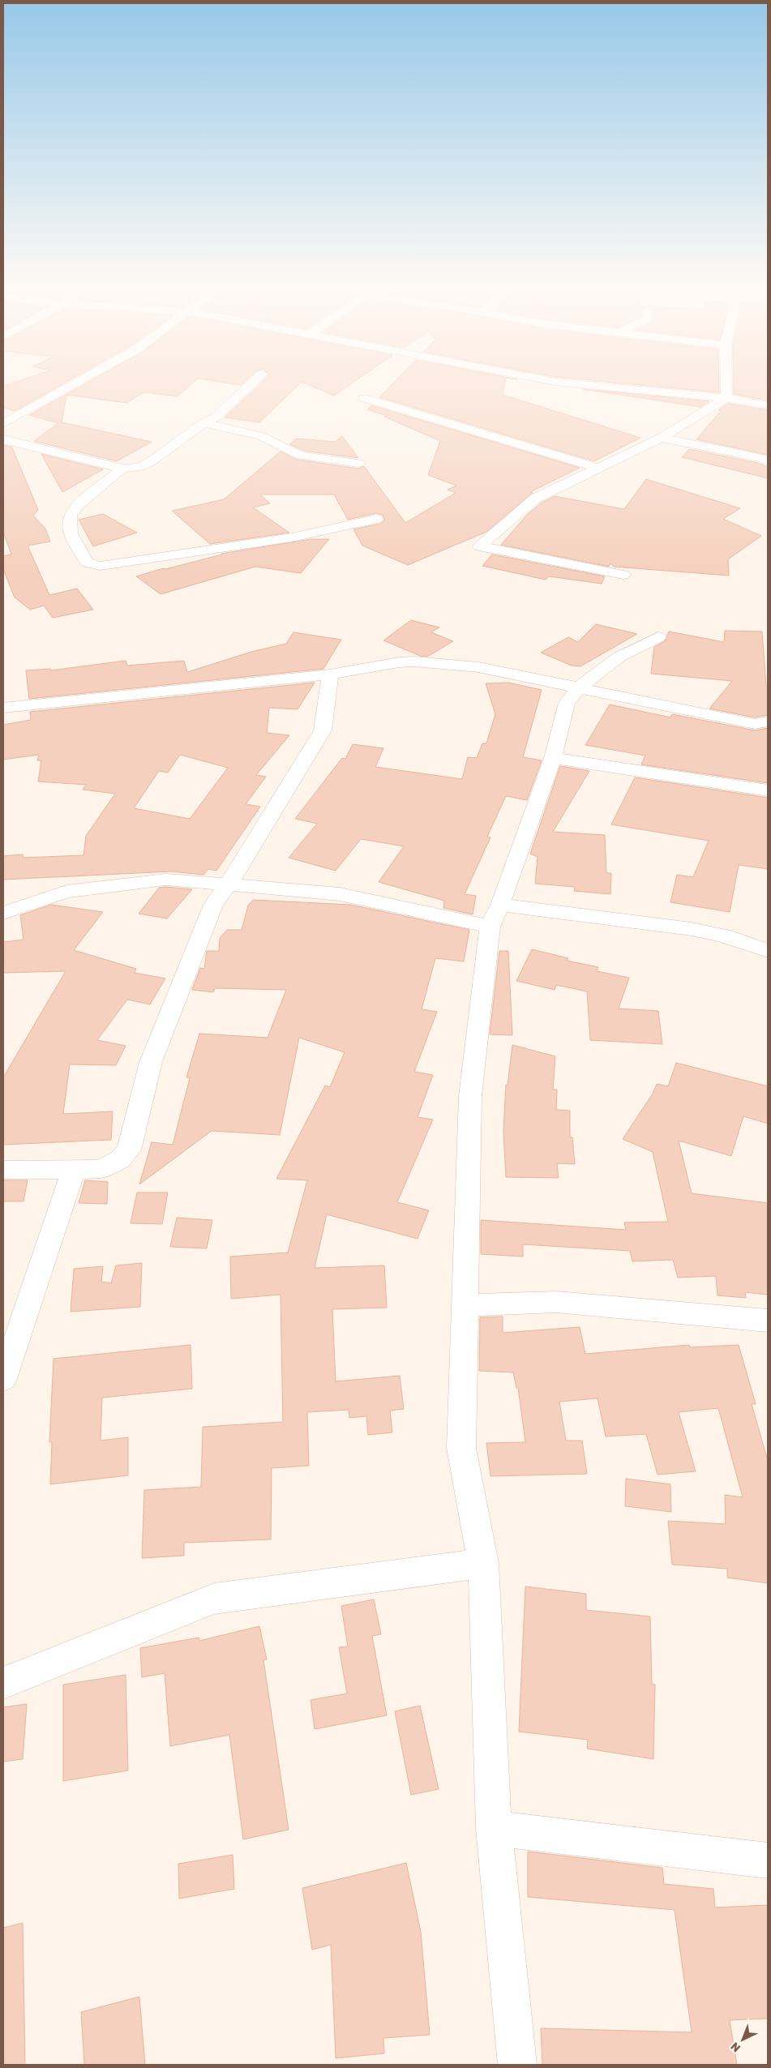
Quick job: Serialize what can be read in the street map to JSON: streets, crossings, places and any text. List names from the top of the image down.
{
  "north": "bottom left"
}
